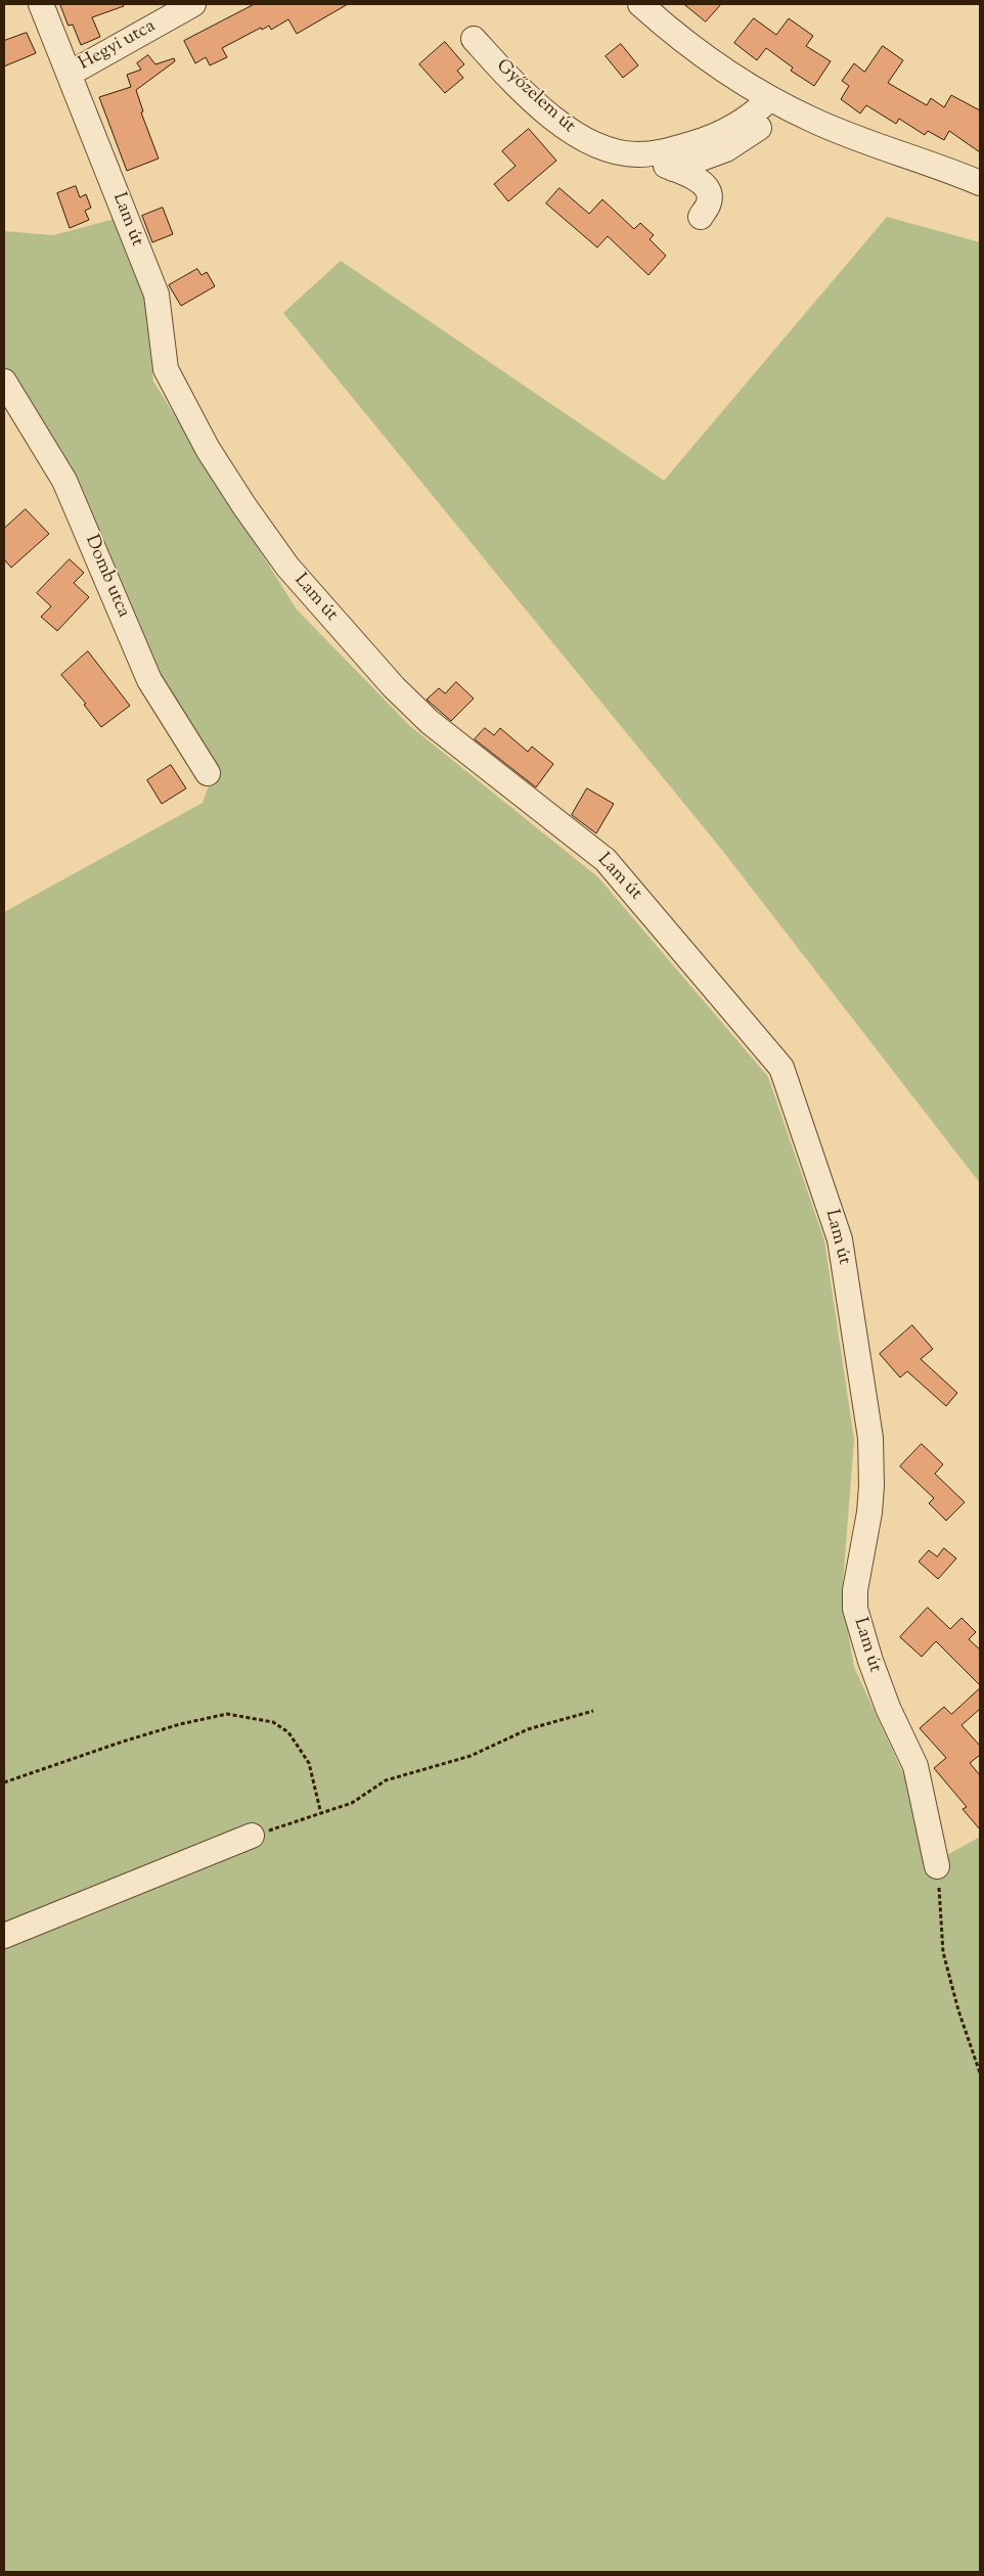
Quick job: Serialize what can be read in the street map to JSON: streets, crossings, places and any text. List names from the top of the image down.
{
  "streets": {
    "street": [
      "Hegyi utca",
      "Győzelem út",
      "Lam út",
      "Domb utca"
    ]
  },
  "crossings": [
    ["Hegyi utca", "Lam út"]
  ]
}
